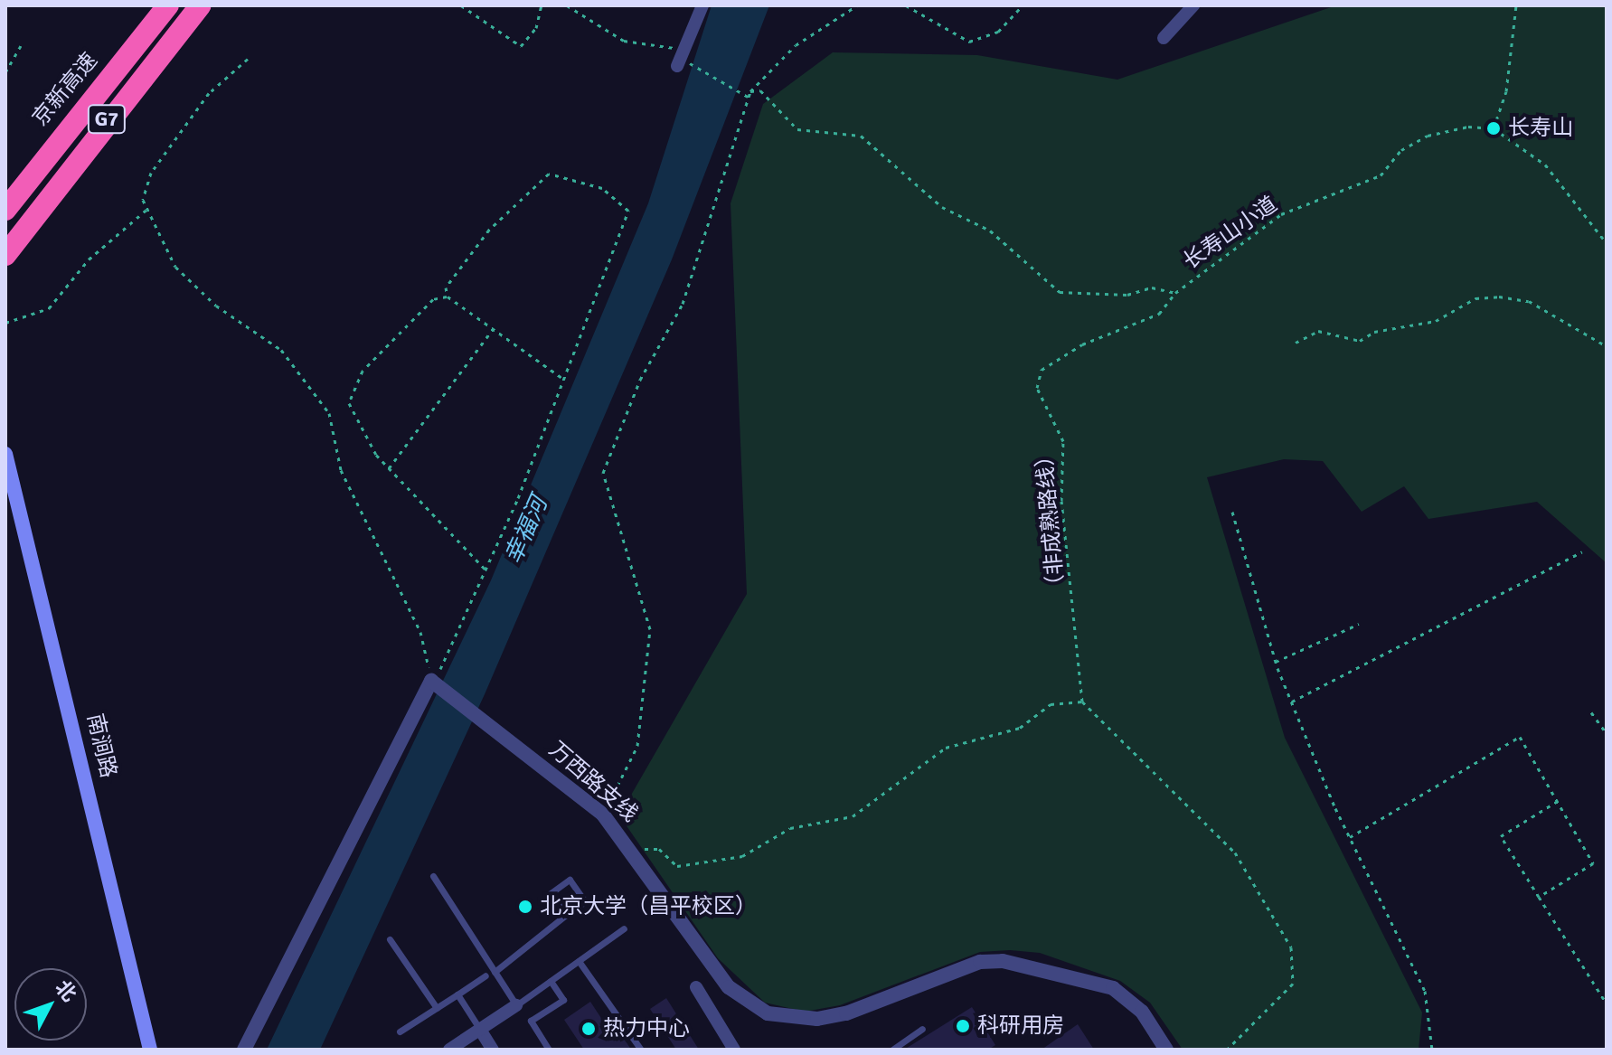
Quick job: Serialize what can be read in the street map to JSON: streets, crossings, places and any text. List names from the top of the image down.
{
  "streets": {
    "highway": ["京新高速", "G7"],
    "main road": ["南涧路"],
    "street": ["万西路支线"],
    "path": ["长寿山小道", "（非成熟路线）"]
  },
  "crossings": [
    ["长寿山小道", "（非成熟路线）"]
  ],
  "water": ["幸福河"],
  "places": [
    "长寿山",
    "北京大学（昌平校区）",
    "科研用房",
    "热力中心"
  ],
  "north": "top right"
}
